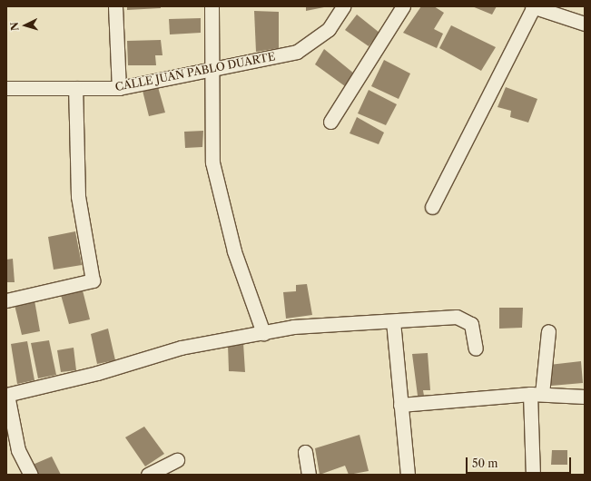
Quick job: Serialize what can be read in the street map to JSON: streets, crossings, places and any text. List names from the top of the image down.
{
  "streets": {
    "street": ["CALLE JUAN PABLO DUARTE"]
  },
  "scale_bar": "50 m",
  "north": "left"
}
